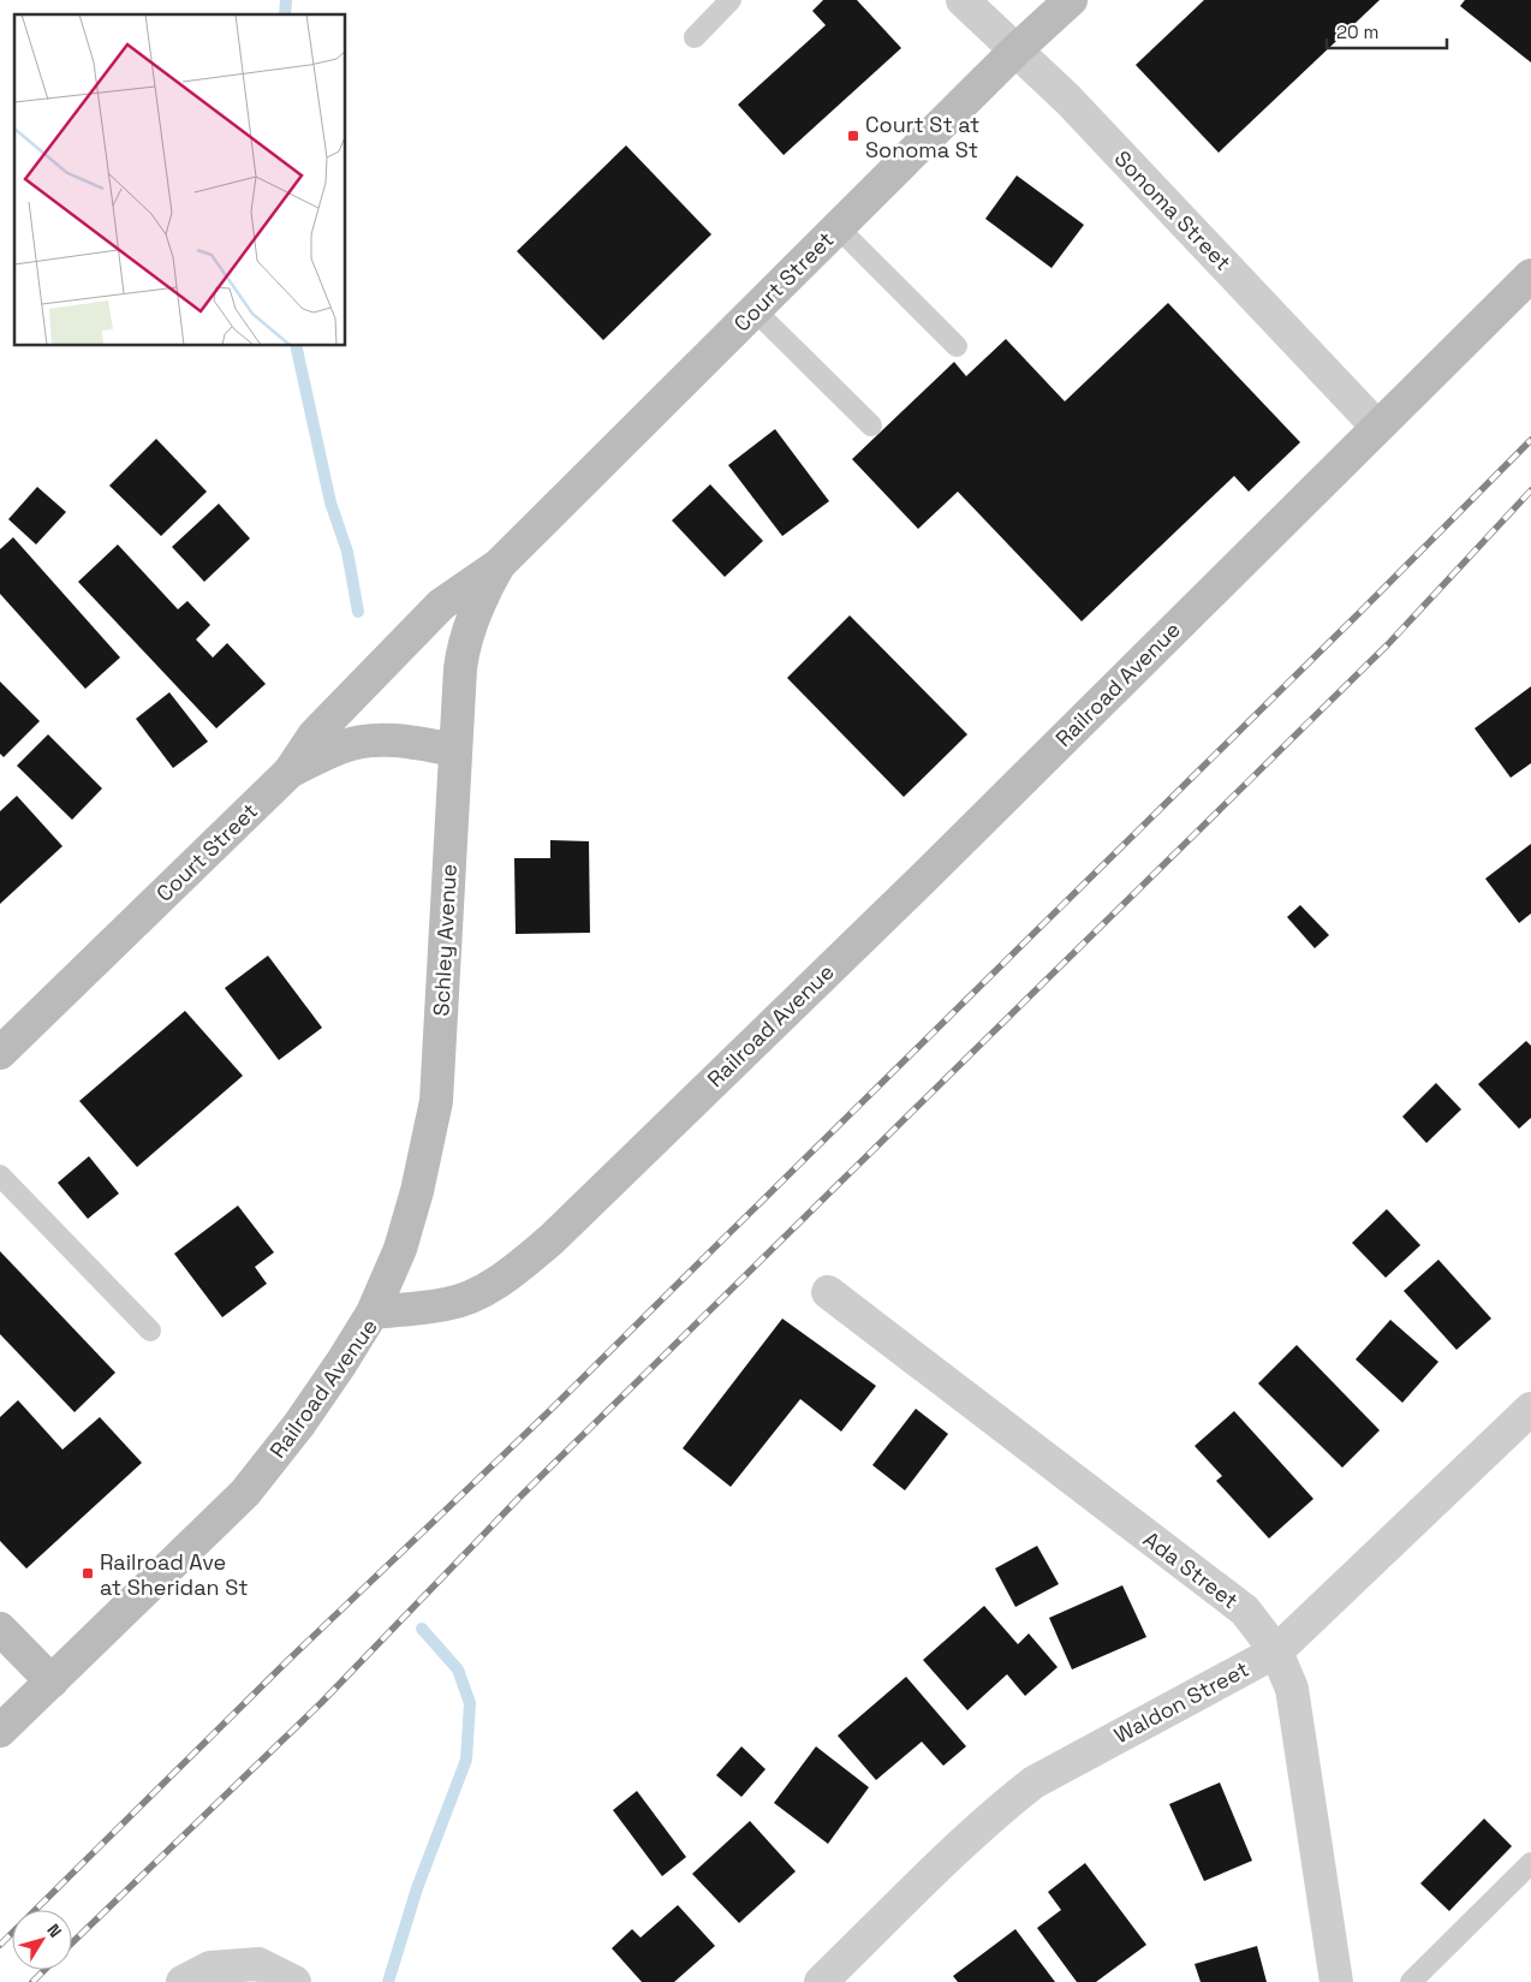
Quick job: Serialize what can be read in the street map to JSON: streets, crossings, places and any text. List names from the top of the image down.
{
  "streets": {
    "main road": ["Court Street", "Railroad Avenue", "Schley Avenue"],
    "street": ["Sonoma Street", "Ada Street", "Waldon Street"]
  },
  "crossings": [
    ["Sonoma Street", "Court Street"],
    ["Sonoma Street", "Railroad Avenue"],
    ["Court Street", "Schley Avenue"],
    ["Railroad Avenue", "Schley Avenue"],
    ["Ada Street", "Waldon Street"]
  ],
  "places": {
    "transit": ["Court St at Sonoma St", "Railroad Ave at Sheridan St"]
  },
  "scale_bar": "20 m",
  "north": "top right"
}
